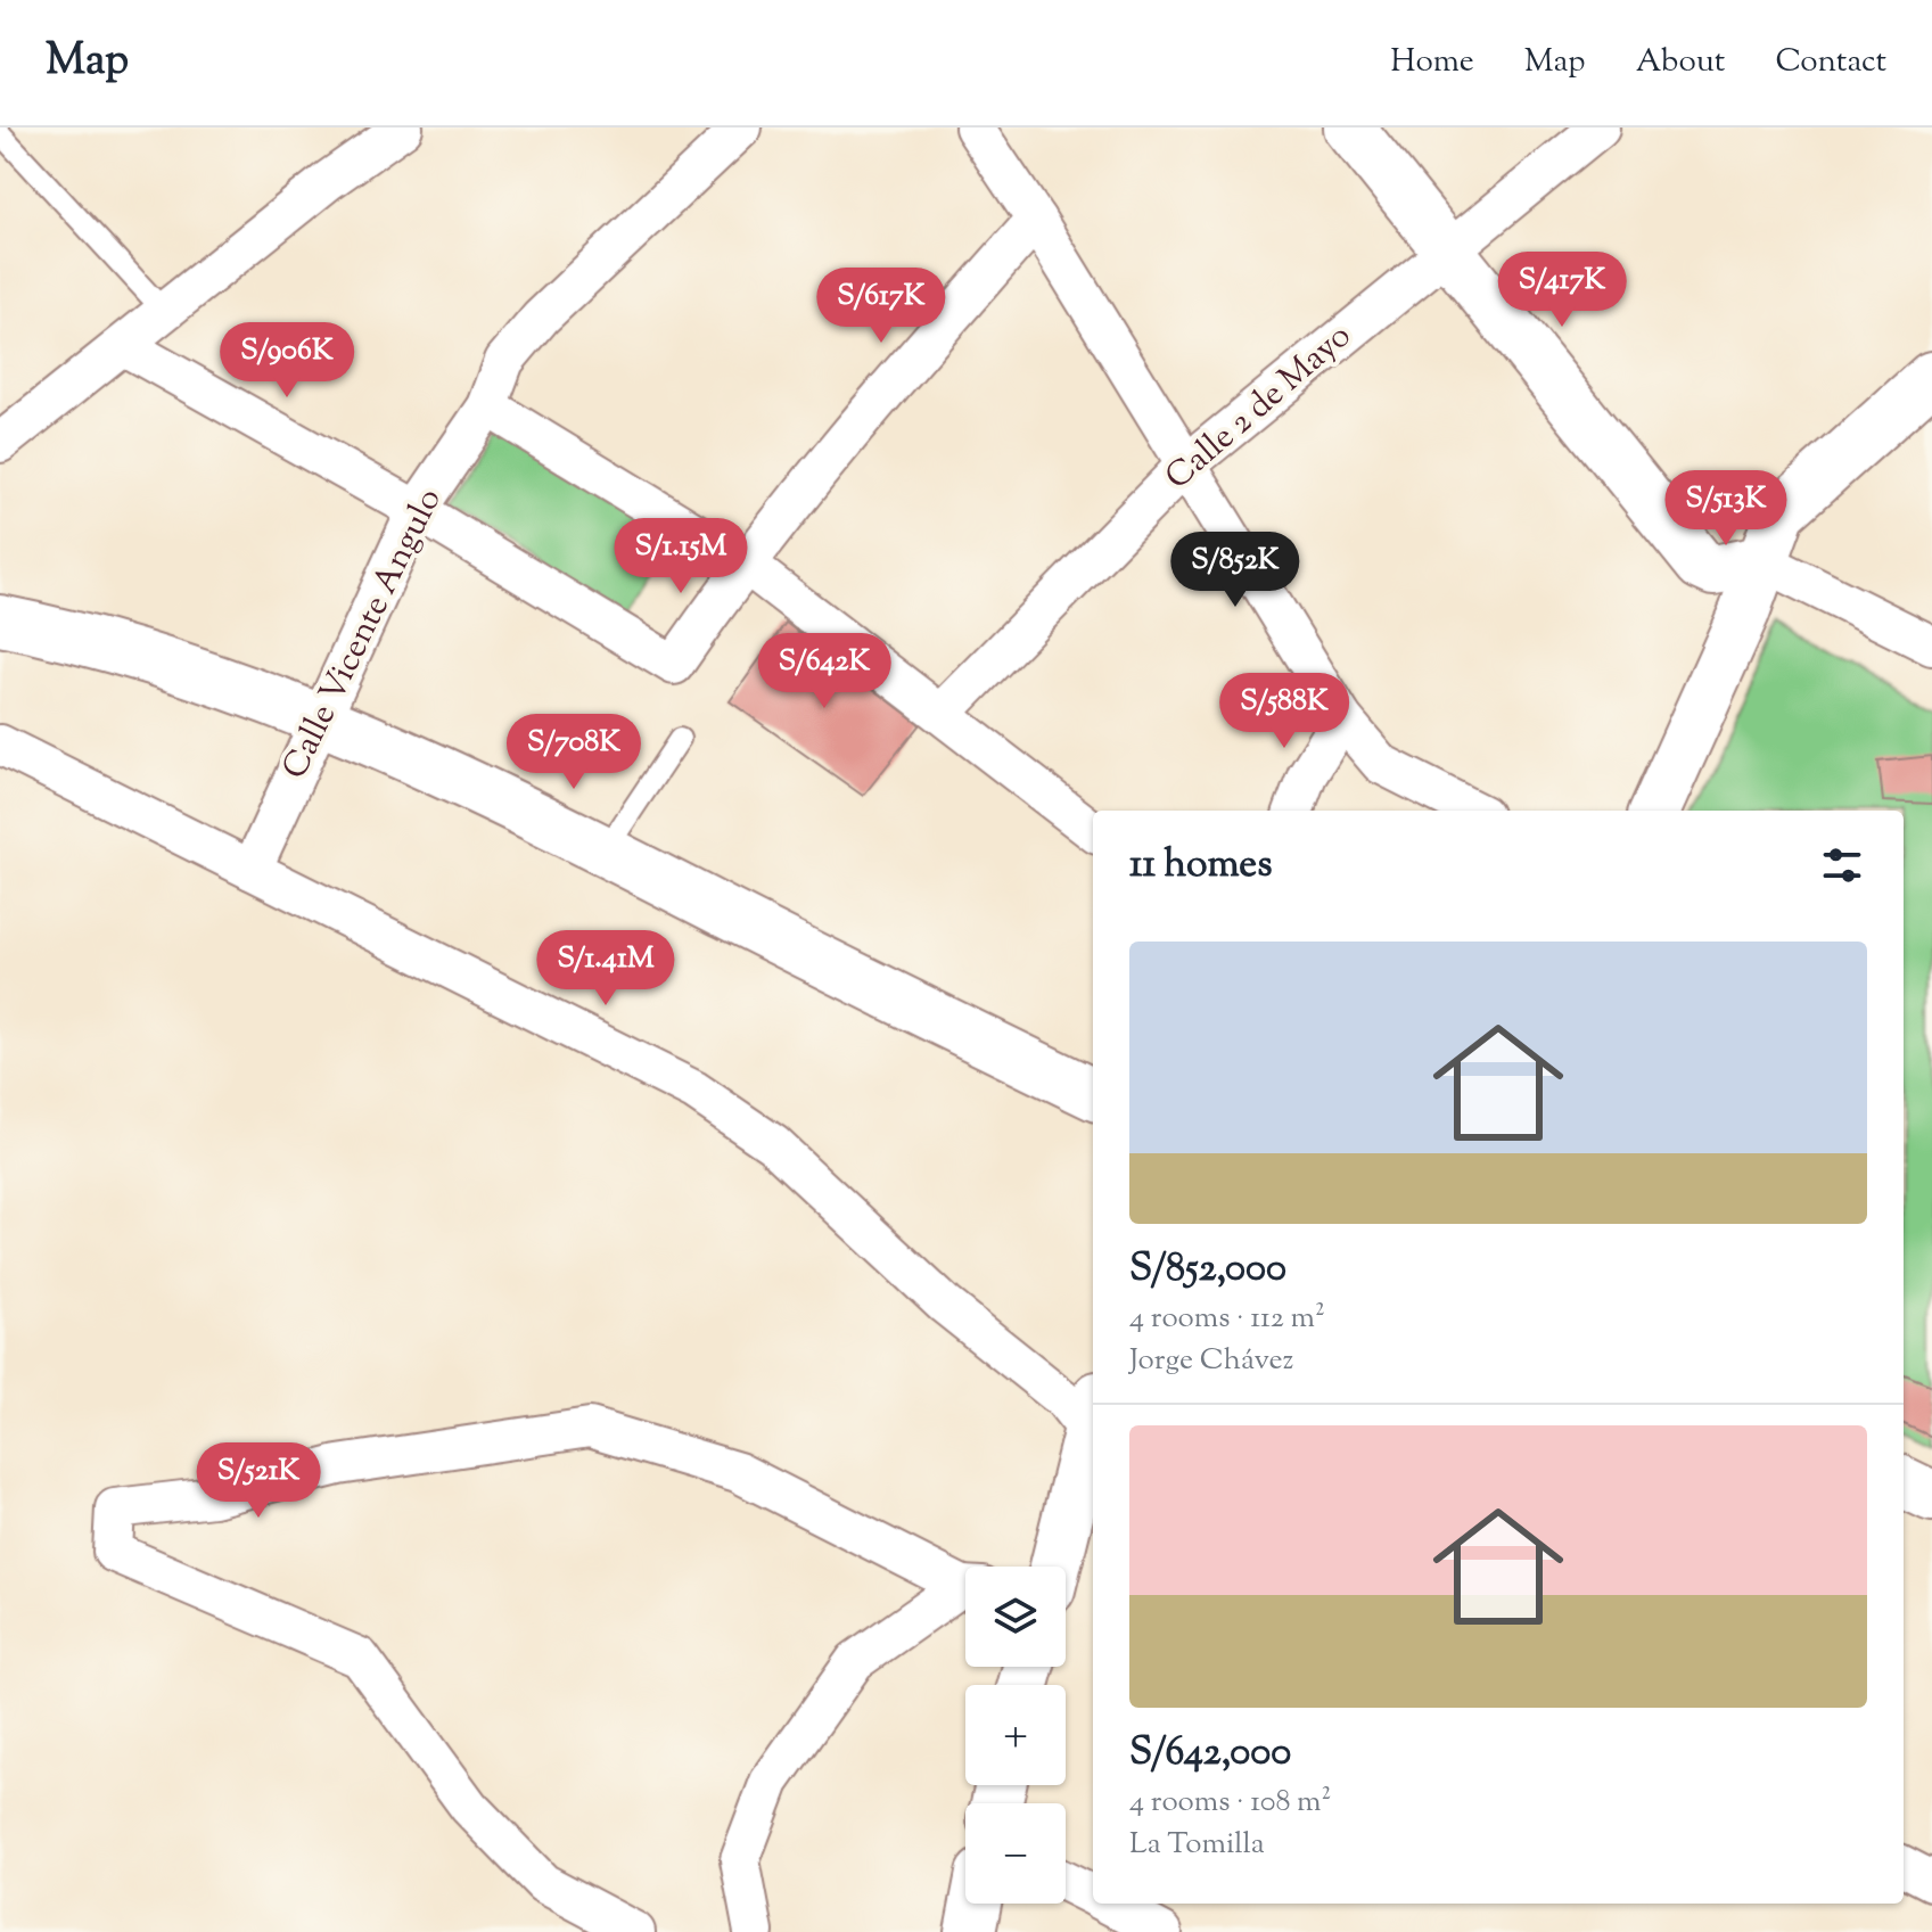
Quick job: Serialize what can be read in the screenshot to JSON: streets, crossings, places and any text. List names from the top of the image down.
{
  "streets": {
    "street": ["Calle 2 de Mayo", "Calle Vicente Angulo"]
  },
  "page": {
    "header": "Map",
    "nav": [
      "Home",
      "Map",
      "About",
      "Contact"
    ],
    "price": [
      "S/417K",
      "S/617K",
      "S/906K",
      "S/513K",
      "S/1.15M",
      "S/852K",
      "S/642K",
      "S/588K",
      "S/708K",
      "S/1.41M",
      "S/521K"
    ],
    "heading": "11 homes",
    "list": [
      {
        "name": "S/852,000",
        "note": "4 rooms · 112 m² · Jorge Chávez"
      },
      {
        "name": "S/642,000",
        "note": "4 rooms · 108 m² · La Tomilla"
      }
    ],
    "map_buttons": ["+", "−"]
  }
}
